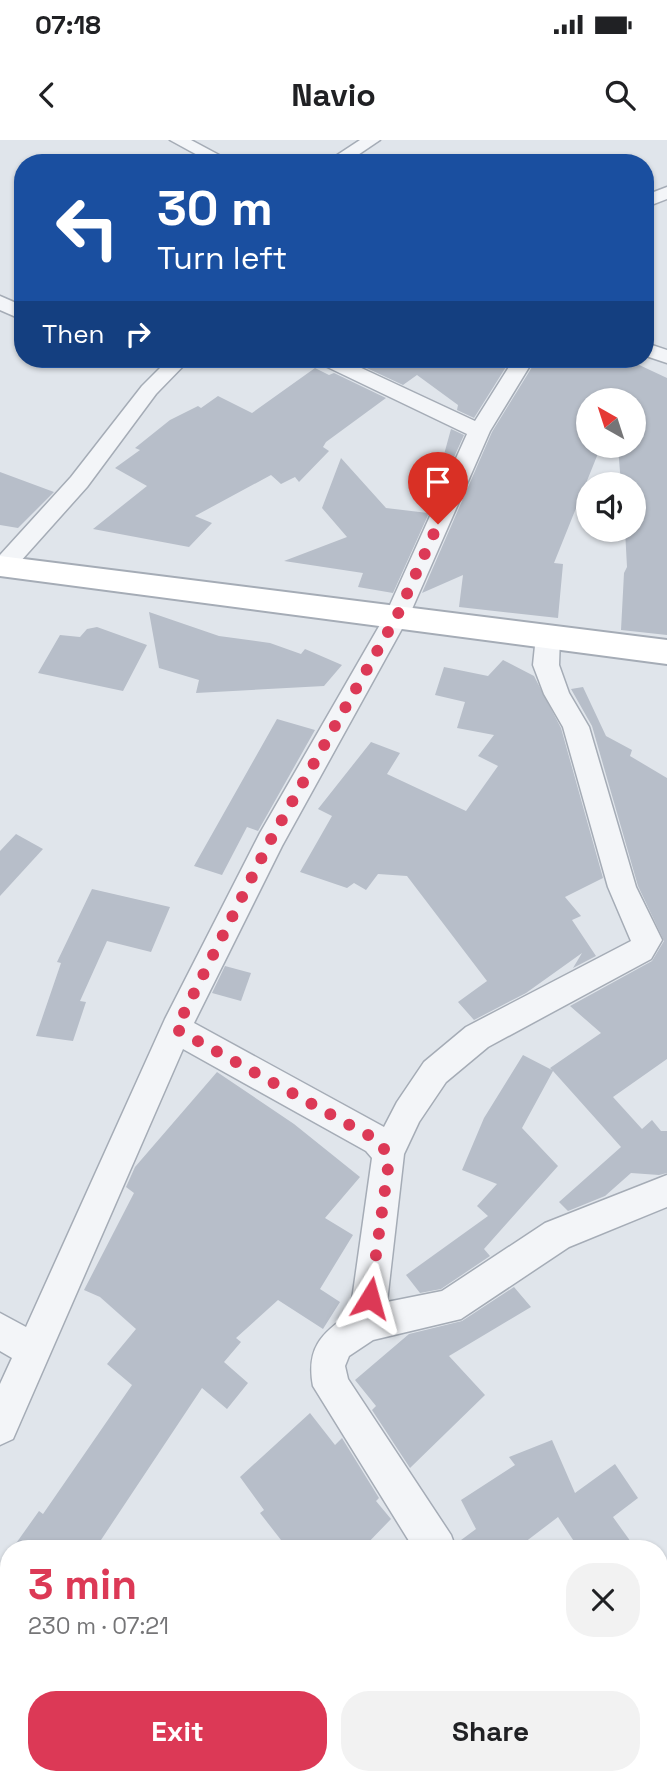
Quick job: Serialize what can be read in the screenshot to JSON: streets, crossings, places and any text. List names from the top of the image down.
{
  "north": "top left",
  "page": {
    "status": "07:18",
    "header": "Navio",
    "turn": ["30 m", "Turn left"],
    "then": "Then",
    "heading": ["3 min", "230 m · 07:21"],
    "buttons": ["Exit", "Share"]
  }
}
